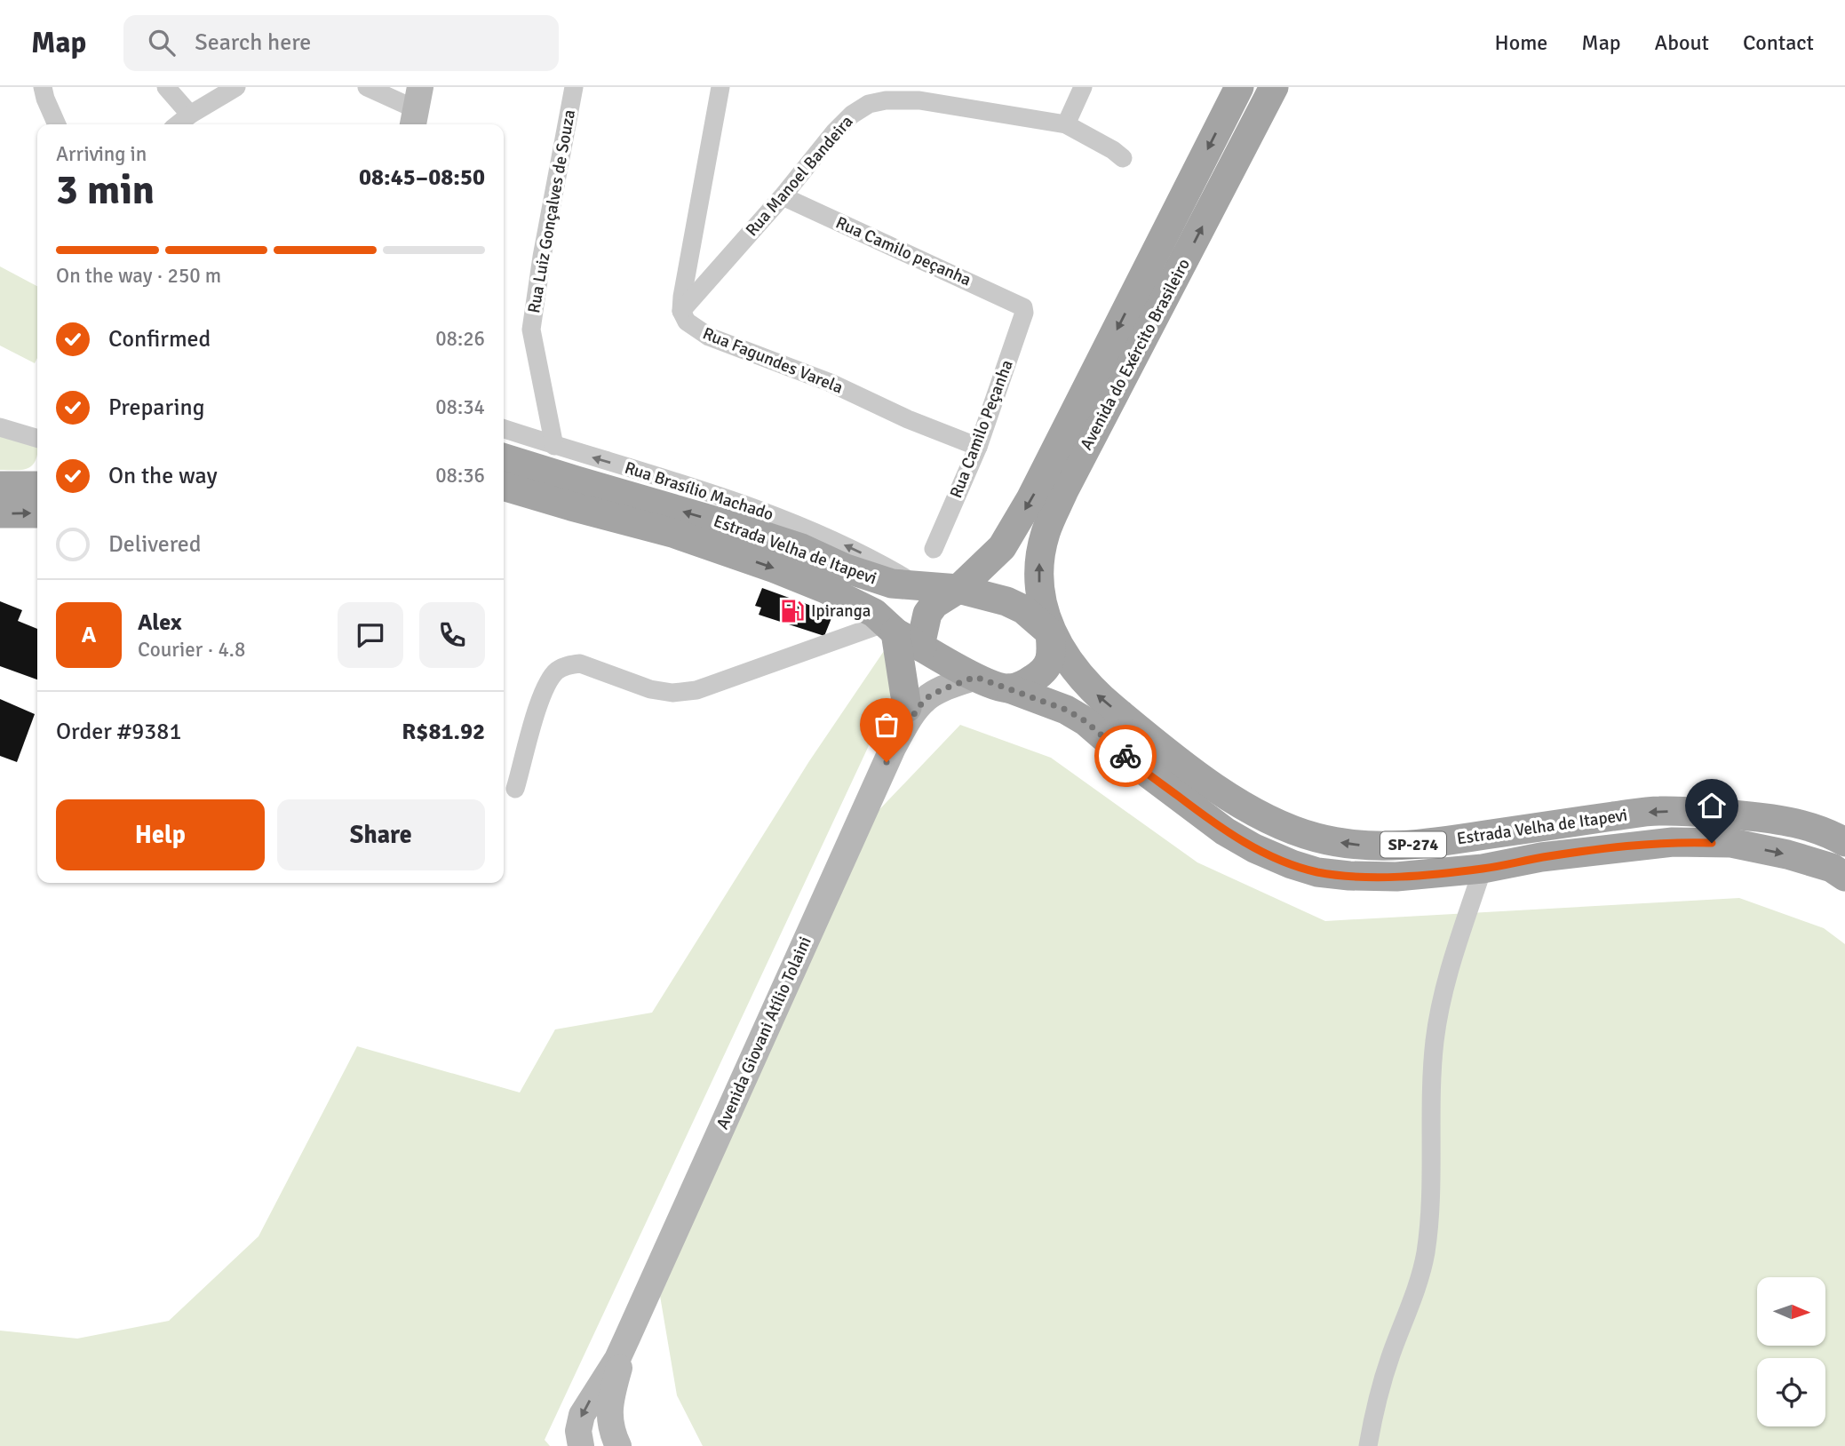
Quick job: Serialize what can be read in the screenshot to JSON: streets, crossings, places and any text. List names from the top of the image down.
{
  "streets": {
    "main road": ["Avenida do Exército Brasileiro", "Estrada Velha de Itapevi", "SP-274"],
    "street": [
      "Rua Manoel Bandeira",
      "Rua Luiz Gonçalves de Souza",
      "Rua Camilo peçanha",
      "Rua Fagundes Varela",
      "Rua Camilo Peçanha",
      "Rua Brasílio Machado",
      "Avenida Giovani Atílio Tolaini"
    ]
  },
  "crossings": [
    ["Rua Manoel Bandeira", "Rua Camilo peçanha"],
    ["Rua Manoel Bandeira", "Rua Fagundes Varela"],
    ["Rua Luiz Gonçalves de Souza", "Rua Brasílio Machado"],
    ["Rua Camilo peçanha", "Rua Camilo Peçanha"],
    ["Avenida do Exército Brasileiro", "Estrada Velha de Itapevi"],
    ["Rua Fagundes Varela", "Rua Camilo Peçanha"],
    ["Rua Brasílio Machado", "Estrada Velha de Itapevi"],
    ["Estrada Velha de Itapevi", "Avenida Giovani Atílio Tolaini"]
  ],
  "one_way": ["Rua Brasílio Machado"],
  "places": {
    "fuel station": ["Ipiranga"]
  },
  "north": "right",
  "page": {
    "header": "Map",
    "search": "Search here",
    "nav": [
      "Home",
      "Map",
      "About",
      "Contact"
    ],
    "heading": ["3 min", "Arriving in", "08:45–08:50"],
    "panel": [
      "Alex",
      "Courier · 4.8",
      "Order #9381",
      "R$81.92"
    ],
    "bar": "On the way · 250 m",
    "list": [
      ["Confirmed", "08:26"],
      ["Preparing", "08:34"],
      ["On the way", "08:36"],
      "Delivered"
    ],
    "round": "A",
    "buttons": ["Help", "Share"]
  }
}
